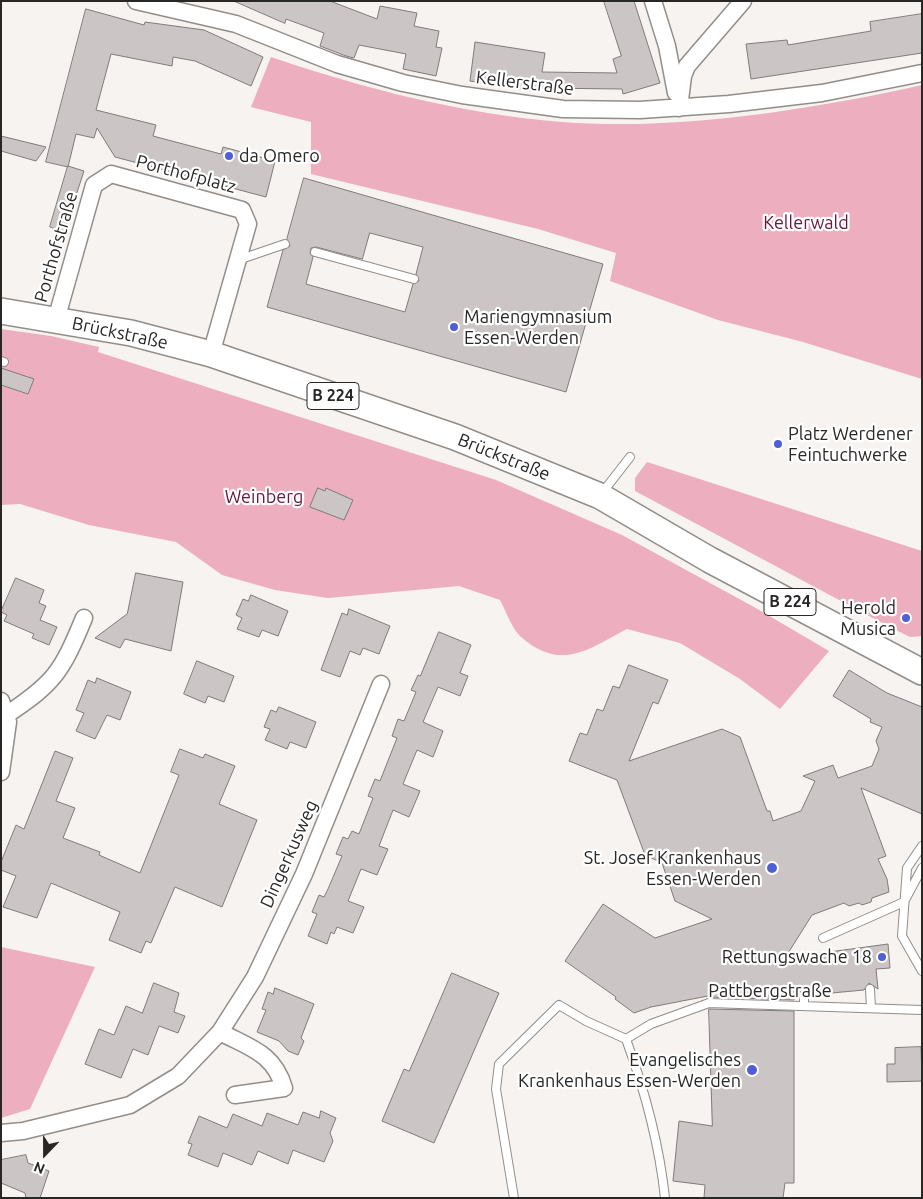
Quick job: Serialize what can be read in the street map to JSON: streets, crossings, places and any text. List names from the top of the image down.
{
  "streets": {
    "main road": ["Brückstraße", "B 224"],
    "street": [
      "Kellerstraße",
      "Porthofplatz",
      "Porthofstraße",
      "Dingerkusweg"
    ],
    "lane": ["Pattbergstraße"]
  },
  "crossings": [
    ["Porthofplatz", "Porthofstraße"],
    ["Porthofplatz", "Brückstraße"],
    ["Porthofstraße", "Brückstraße"],
    ["Porthofstraße", "B 224"],
    ["Brückstraße", "B 224"]
  ],
  "parks": ["Kellerwald", "Weinberg"],
  "places": [
    "da Omero",
    "Mariengymnasium Essen-Werden",
    "Platz Werdener Feintuchwerke",
    "Herold Musica",
    "St. Josef Krankenhaus Essen-Werden",
    "Rettungswache 18",
    "Evangelisches Krankenhaus Essen-Werden"
  ],
  "north": "bottom"
}
